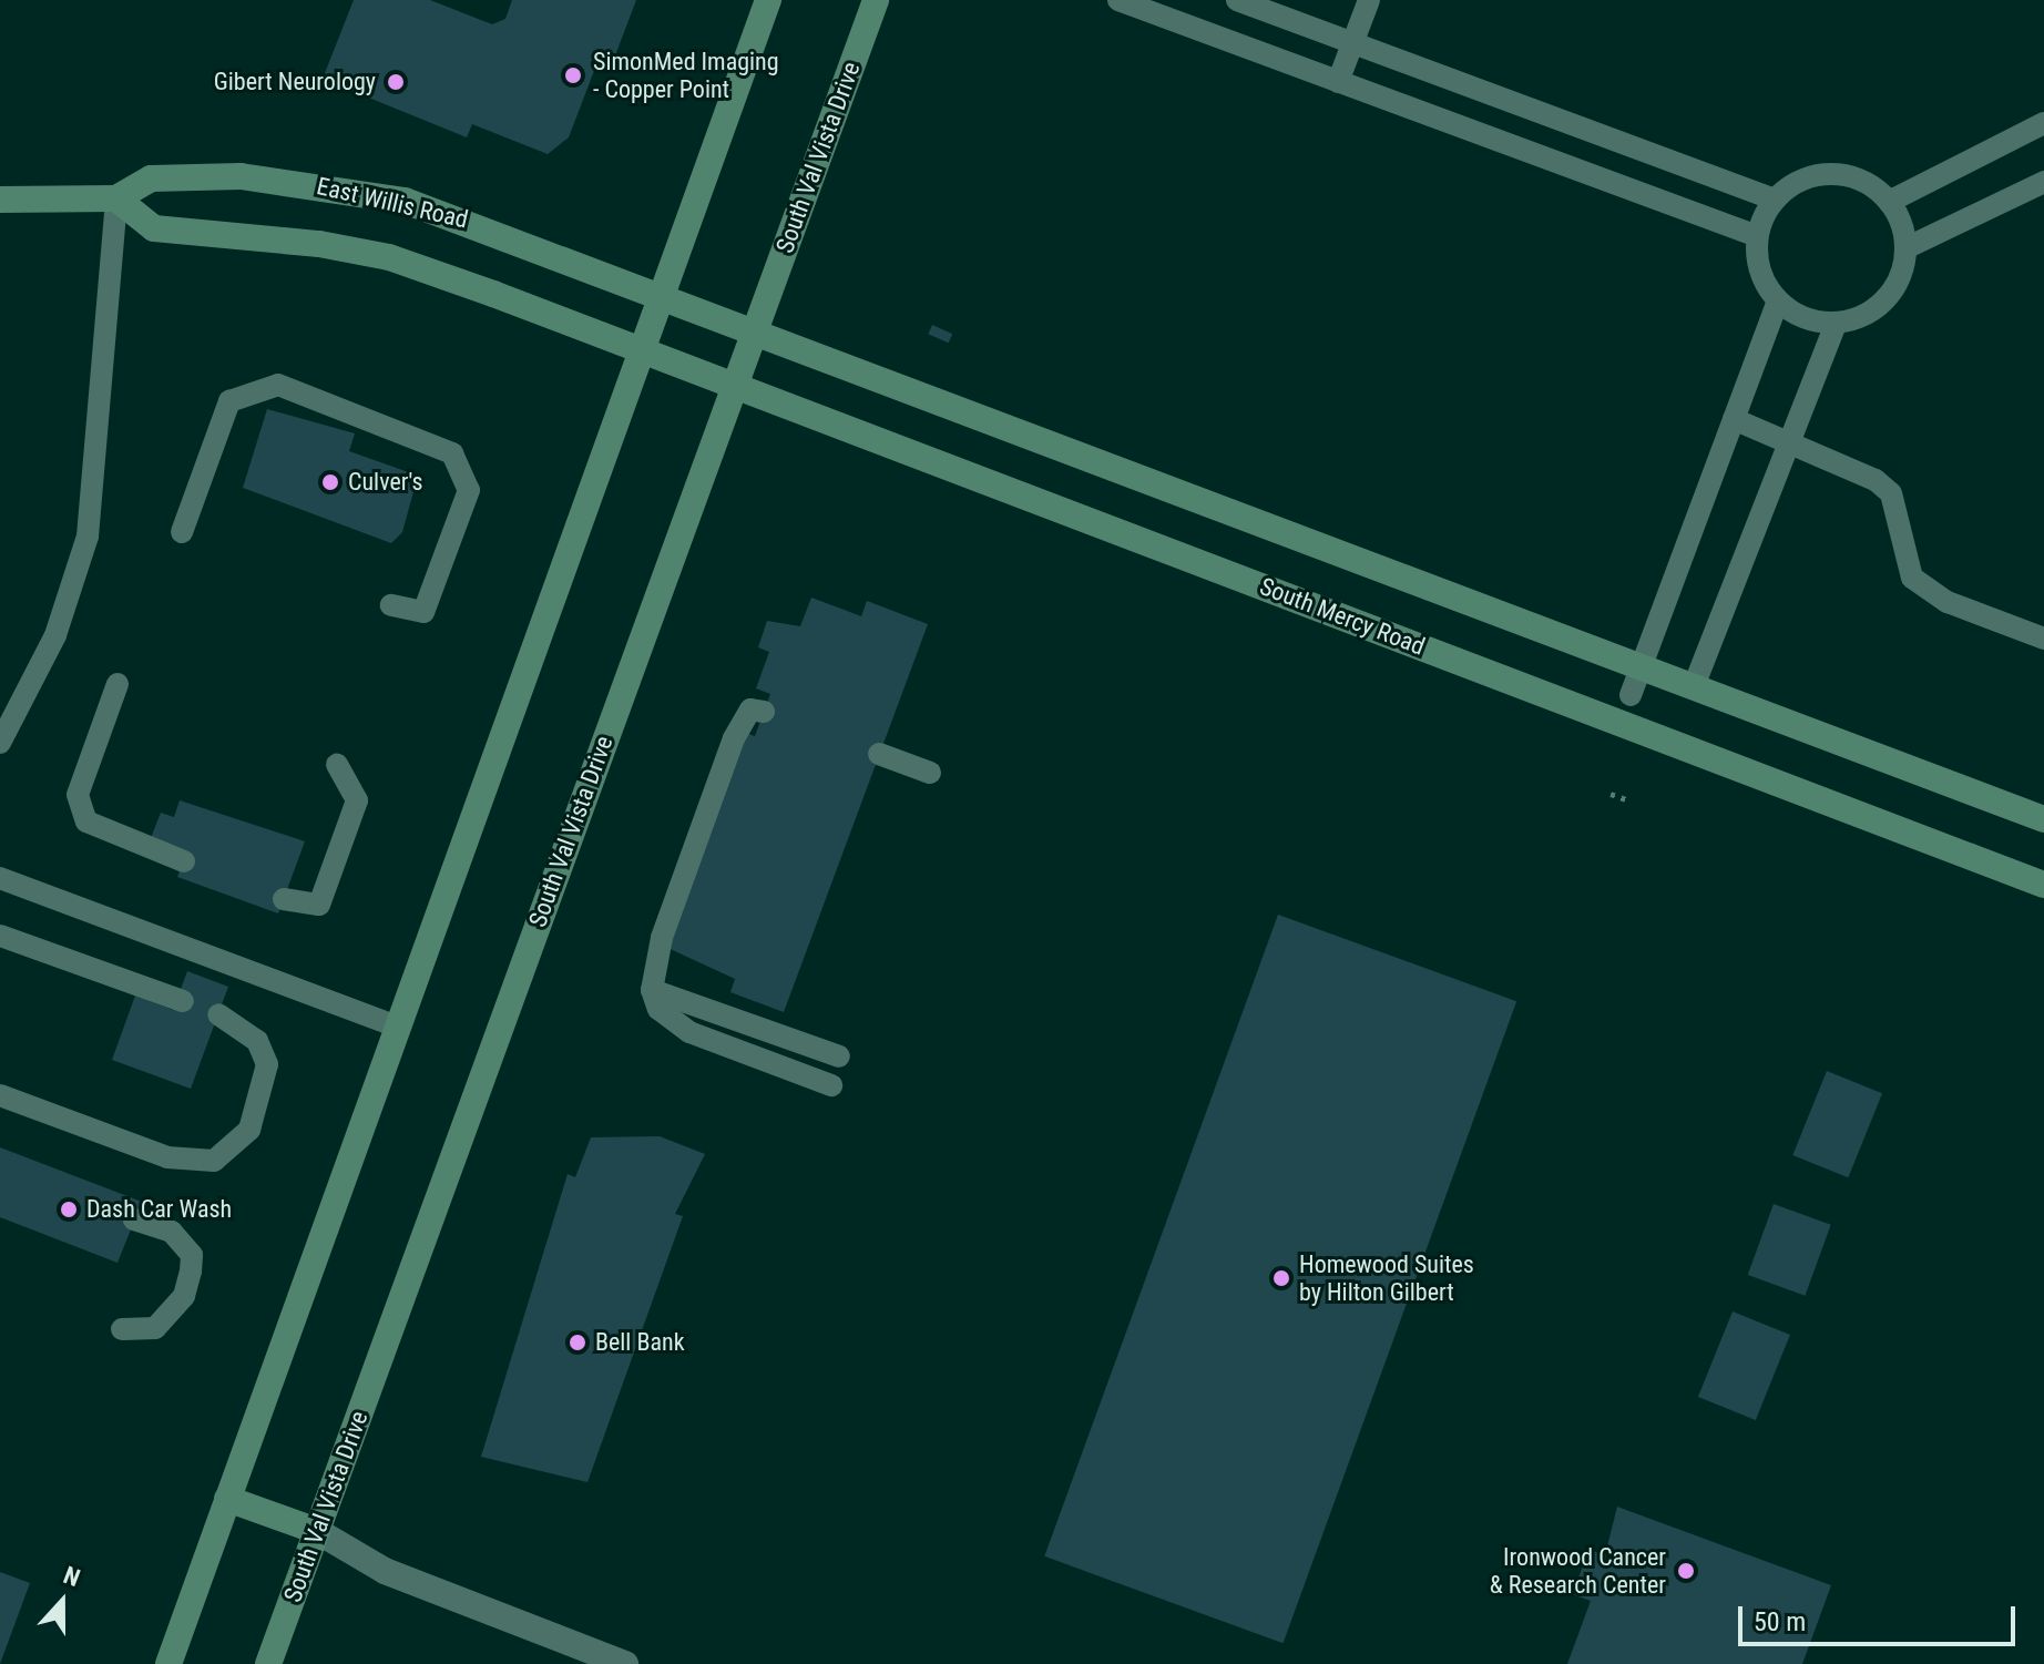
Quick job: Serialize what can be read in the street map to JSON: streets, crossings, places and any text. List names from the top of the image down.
{
  "streets": {
    "main road": ["South Val Vista Drive", "East Willis Road", "South Mercy Road"]
  },
  "crossings": [
    ["South Val Vista Drive", "South Mercy Road"]
  ],
  "places": [
    "SimonMed Imaging - Copper Point",
    "Gibert Neurology",
    "Culver's",
    "Dash Car Wash",
    "Homewood Suites by Hilton Gilbert",
    "Bell Bank",
    "Ironwood Cancer & Research Center"
  ],
  "scale_bar": "50 m",
  "north": "top"
}
